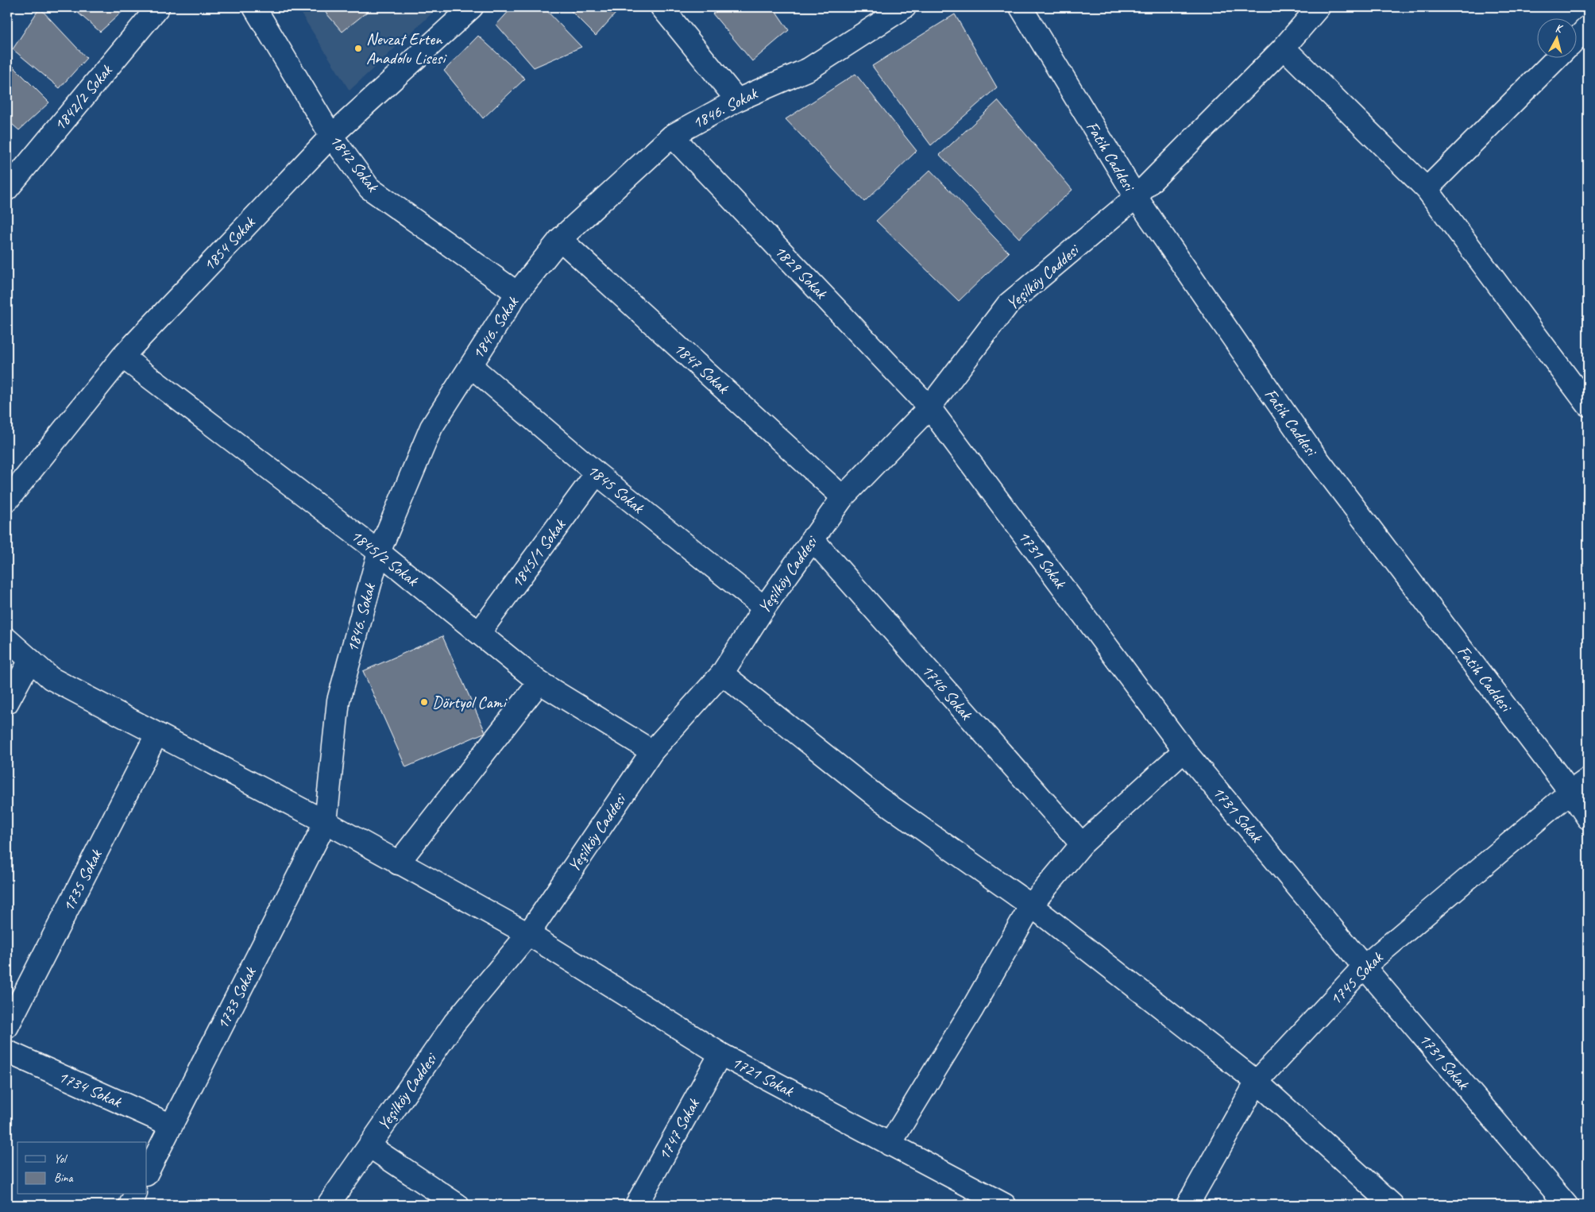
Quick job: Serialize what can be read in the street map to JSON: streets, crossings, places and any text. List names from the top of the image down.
{
  "streets": {
    "street": [
      "1842/2 Sokak",
      "1846. Sokak",
      "Fatih Caddesi",
      "1842 Sokak",
      "1854 Sokak",
      "1829 Sokak",
      "Yeşilköy Caddesi",
      "1847 Sokak",
      "1845 Sokak",
      "1845/1 Sokak",
      "1845/2 Sokak",
      "1731 Sokak",
      "1746 Sokak",
      "1735 Sokak",
      "1745 Sokak",
      "1733 Sokak",
      "1721 Sokak",
      "1734 Sokak",
      "1747 Sokak"
    ]
  },
  "crossings": [
    ["1846. Sokak", "1842 Sokak"],
    ["1846. Sokak", "1829 Sokak"],
    ["1846. Sokak", "1847 Sokak"],
    ["1846. Sokak", "1845 Sokak"],
    ["1846. Sokak", "1845/2 Sokak"],
    ["1846. Sokak", "1733 Sokak"],
    ["1846. Sokak", "1721 Sokak"],
    ["Fatih Caddesi", "Yeşilköy Caddesi"],
    ["Fatih Caddesi", "1745 Sokak"],
    ["1842 Sokak", "1854 Sokak"],
    ["1854 Sokak", "1845/2 Sokak"],
    ["1829 Sokak", "Yeşilköy Caddesi"],
    ["1829 Sokak", "1731 Sokak"],
    ["Yeşilköy Caddesi", "1847 Sokak"],
    ["Yeşilköy Caddesi", "1845 Sokak"],
    ["Yeşilköy Caddesi", "1845/2 Sokak"],
    ["Yeşilköy Caddesi", "1731 Sokak"],
    ["Yeşilköy Caddesi", "1746 Sokak"],
    ["Yeşilköy Caddesi", "1721 Sokak"],
    ["1845 Sokak", "1845/1 Sokak"],
    ["1845/1 Sokak", "1845/2 Sokak"],
    ["1731 Sokak", "1745 Sokak"],
    ["1735 Sokak", "1721 Sokak"],
    ["1733 Sokak", "1721 Sokak"],
    ["1733 Sokak", "1734 Sokak"],
    ["1721 Sokak", "1747 Sokak"]
  ],
  "places": ["Nevzat Erten Anadolu Lisesi", "Dörtyol Cami"],
  "legend": ["Yol", "Bina"],
  "north": "top"
}
